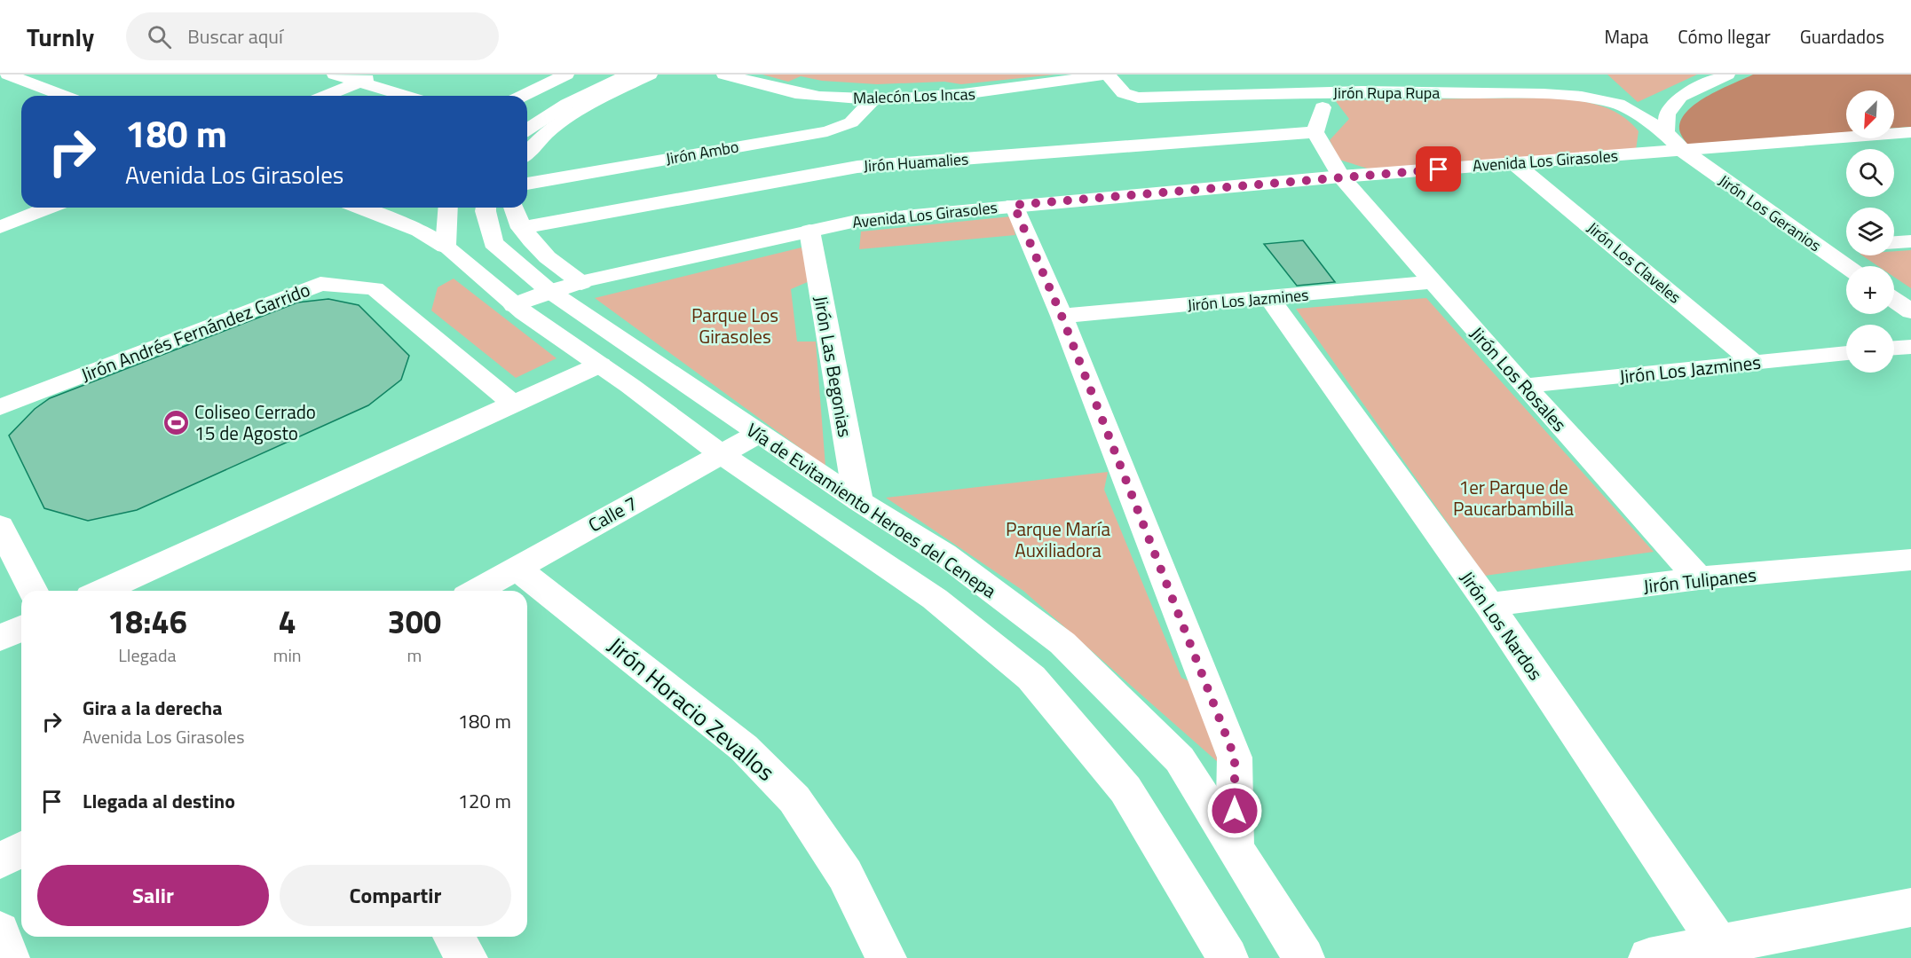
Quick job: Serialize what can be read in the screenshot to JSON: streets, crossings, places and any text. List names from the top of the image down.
{
  "streets": {
    "street": [
      "Jirón Rupa Rupa",
      "Malecón Los Incas",
      "Jirón Ambo",
      "Avenida Los Girasoles",
      "Jirón Huamalies",
      "Jirón Los Geranios",
      "Jirón Los Claveles",
      "Jirón Los Jazmines",
      "Jirón Andrés Fernández Garrido",
      "Jirón Las Begonias",
      "Jirón Los Rosales",
      "Vía de Evitamiento Heroes del Cenepa",
      "Calle 7",
      "Jirón Tulipanes",
      "Jirón Los Nardos",
      "Jirón Horacio Zevallos"
    ]
  },
  "crossings": [
    ["Jirón Rupa Rupa", "Malecón Los Incas"],
    ["Jirón Rupa Rupa", "Avenida Los Girasoles"],
    ["Jirón Rupa Rupa", "Jirón Los Geranios"],
    ["Malecón Los Incas", "Jirón Ambo"],
    ["Avenida Los Girasoles", "Jirón Los Geranios"],
    ["Avenida Los Girasoles", "Jirón Los Claveles"],
    ["Avenida Los Girasoles", "Jirón Las Begonias"],
    ["Avenida Los Girasoles", "Jirón Los Rosales"],
    ["Avenida Los Girasoles", "Vía de Evitamiento Heroes del Cenepa"],
    ["Jirón Huamalies", "Jirón Los Rosales"],
    ["Jirón Los Claveles", "Jirón Los Jazmines"],
    ["Jirón Los Jazmines", "Jirón Los Rosales"],
    ["Jirón Los Jazmines", "Jirón Los Nardos"],
    ["Jirón Las Begonias", "Vía de Evitamiento Heroes del Cenepa"],
    ["Jirón Los Rosales", "Jirón Tulipanes"],
    ["Vía de Evitamiento Heroes del Cenepa", "Calle 7"],
    ["Calle 7", "Jirón Horacio Zevallos"],
    ["Jirón Tulipanes", "Jirón Los Nardos"]
  ],
  "parks": ["Parque Los Girasoles", "1er Parque de Paucarbambilla", "Parque María Auxiliadora"],
  "places": {
    "sports": ["Coliseo Cerrado 15 de Agosto"]
  },
  "north": "bottom left",
  "page": {
    "header": "Turnly",
    "search": "Buscar aquí",
    "nav": ["Mapa", "Cómo llegar", "Guardados"],
    "map_buttons": ["+", "−"],
    "turn": ["180 m", "Avenida Los Girasoles"],
    "eta": [
      "18:46",
      "Llegada",
      "4",
      "min",
      "300",
      "m"
    ],
    "list": [
      {
        "name": "Gira a la derecha",
        "note": "Avenida Los Girasoles",
        "value": "180 m"
      },
      {
        "name": "Llegada al destino",
        "value": "120 m"
      }
    ],
    "buttons": ["Salir", "Compartir"]
  }
}
